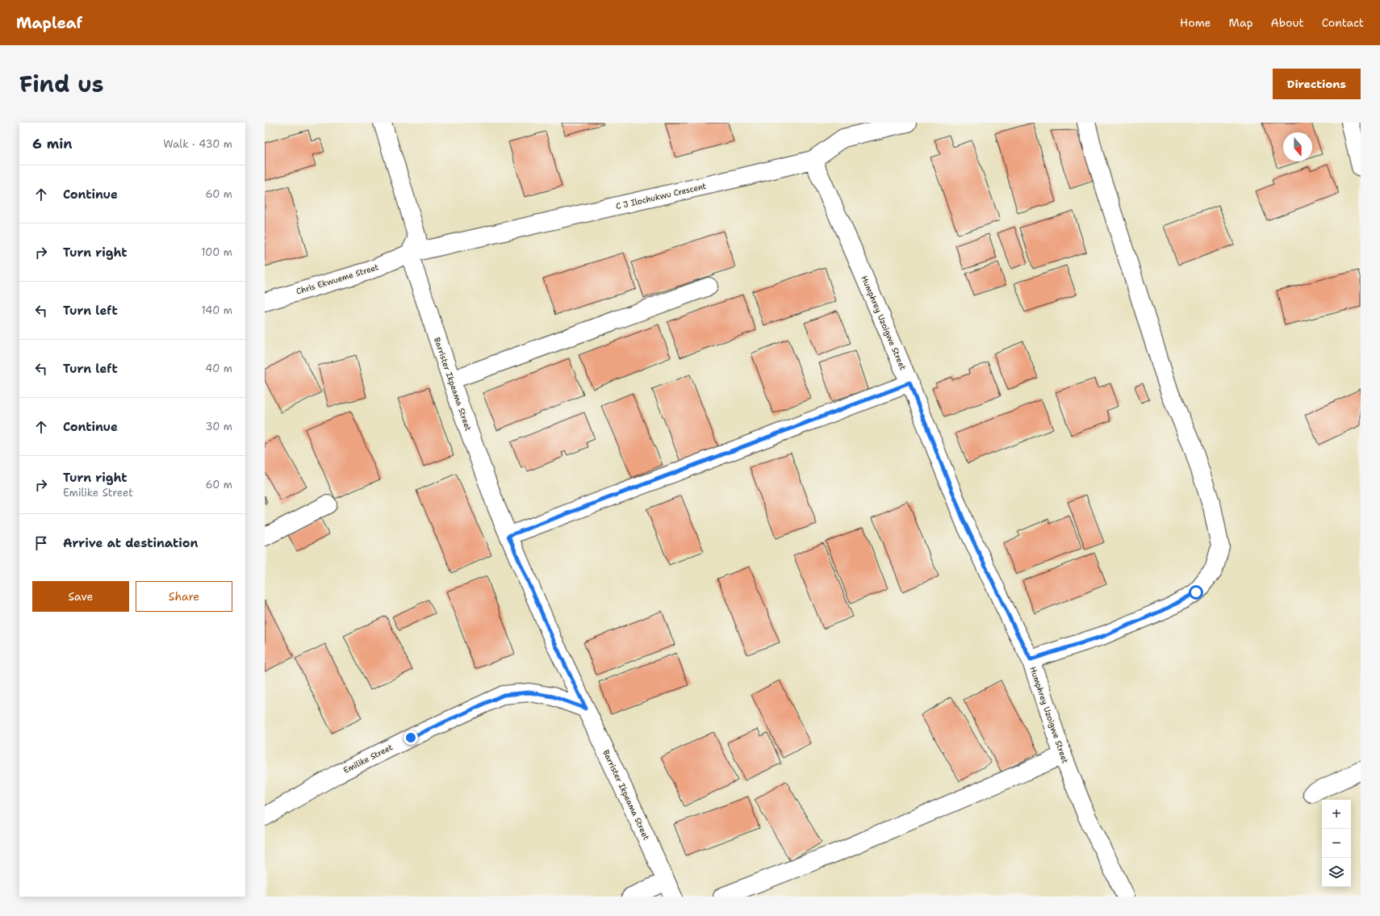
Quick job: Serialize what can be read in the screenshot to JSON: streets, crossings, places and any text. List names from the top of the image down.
{
  "streets": {
    "street": [
      "C J Ilochukwu Crescent",
      "Chris Ekwueme Street",
      "Humphrey Uzoigwe Street",
      "Barrister Ikpeama Street",
      "Emilike Street"
    ]
  },
  "crossings": [
    ["C J Ilochukwu Crescent", "Chris Ekwueme Street"],
    ["C J Ilochukwu Crescent", "Humphrey Uzoigwe Street"],
    ["C J Ilochukwu Crescent", "Barrister Ikpeama Street"],
    ["Chris Ekwueme Street", "Barrister Ikpeama Street"],
    ["Barrister Ikpeama Street", "Emilike Street"]
  ],
  "north": "bottom",
  "page": {
    "header": "Mapleaf",
    "nav": [
      "Home",
      "Map",
      "About",
      "Contact"
    ],
    "title": "Find us",
    "buttons": [
      "Directions",
      ["Save", "Share"]
    ],
    "heading": ["6 min", "Walk · 430 m"],
    "list": [
      ["Continue", "60 m"],
      ["Turn right", "100 m"],
      ["Turn left", "140 m"],
      ["Turn left", "40 m"],
      ["Continue", "30 m"],
      ["Turn right", "Emilike Street", "60 m"],
      "Arrive at destination"
    ],
    "map_buttons": ["+", "−"]
  }
}
